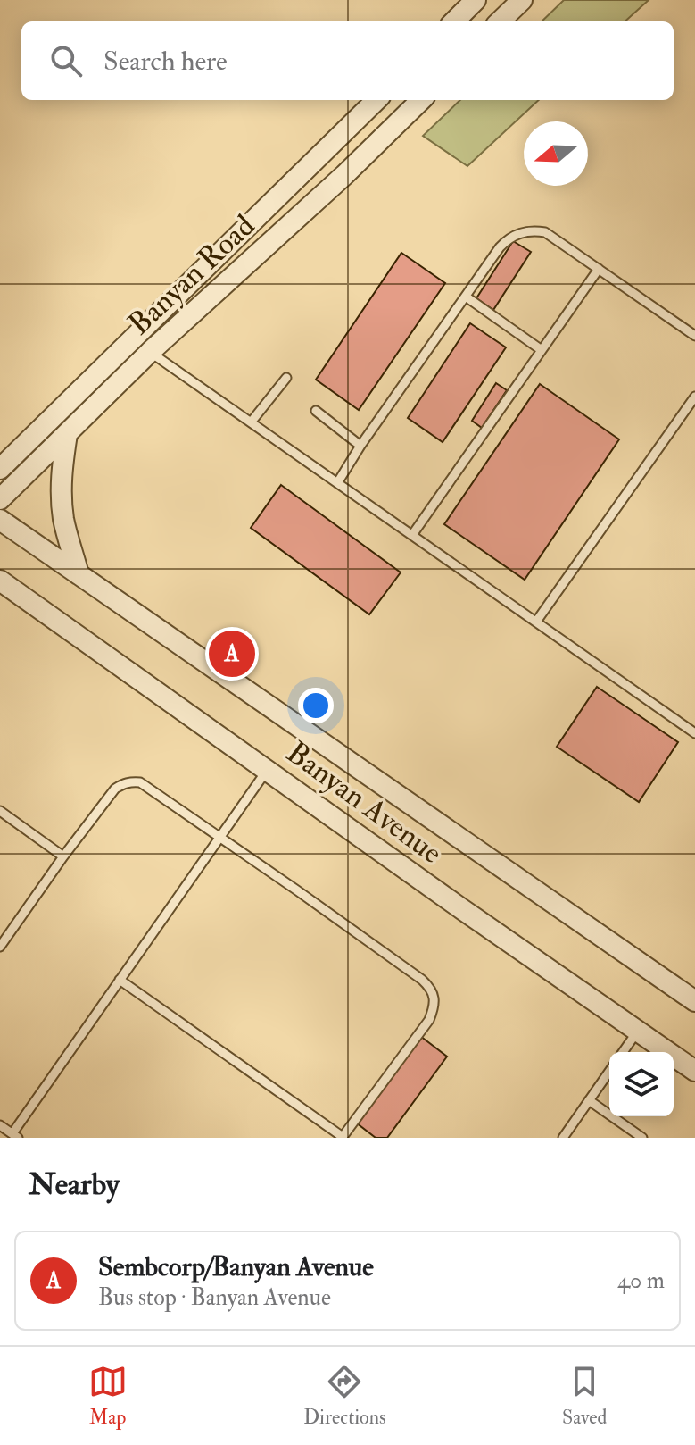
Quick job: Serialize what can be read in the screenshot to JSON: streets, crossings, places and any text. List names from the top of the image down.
{
  "streets": {
    "street": ["Banyan Road", "Banyan Avenue"]
  },
  "north": "left",
  "page": {
    "search": "Search here",
    "pins": "A",
    "heading": "Nearby",
    "list": [
      {
        "mark": "A",
        "name": "Sembcorp/Banyan Avenue",
        "note": "Bus stop · Banyan Avenue",
        "value": "40 m"
      }
    ],
    "nav": ["Map", "Directions", "Saved"]
  }
}
